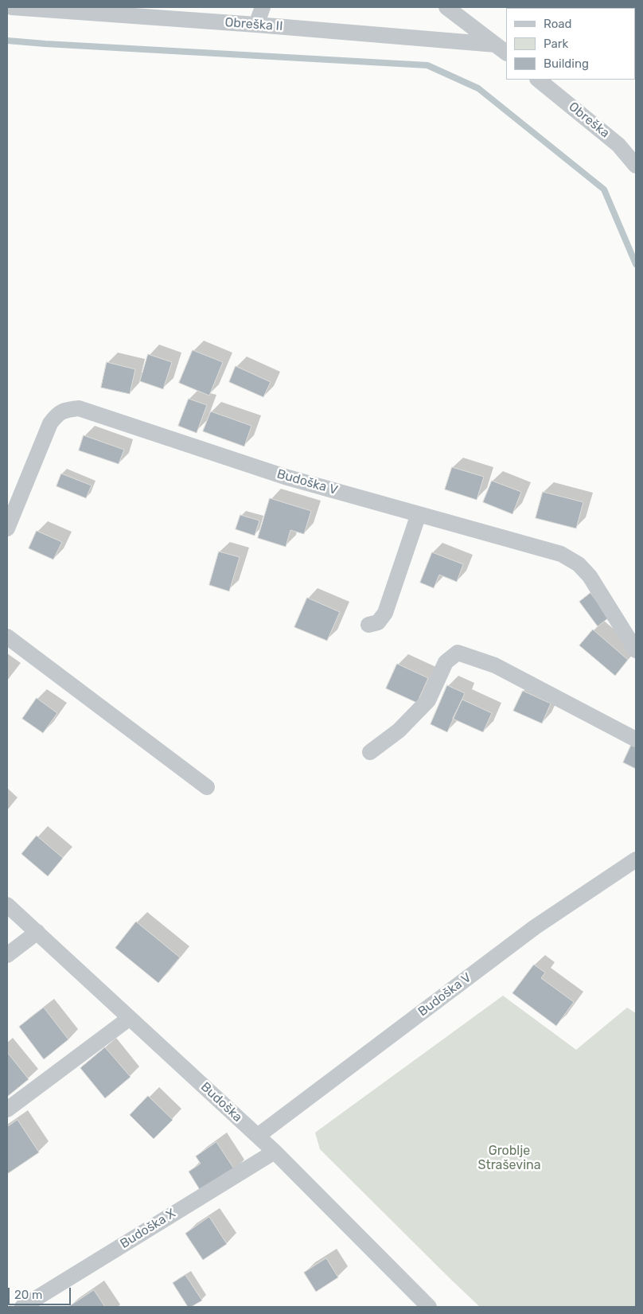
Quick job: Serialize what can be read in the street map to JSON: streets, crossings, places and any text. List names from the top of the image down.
{
  "streets": {
    "street": [
      "Obreška II",
      "Obreška",
      "Budoška V",
      "Budoška",
      "Budoška X"
    ]
  },
  "crossings": [
    ["Budoška V", "Budoška"],
    ["Budoška", "Budoška X"]
  ],
  "parks": ["Groblje Straševina"],
  "legend": ["Road", "Park", "Building"],
  "scale_bar": "20 m"
}
